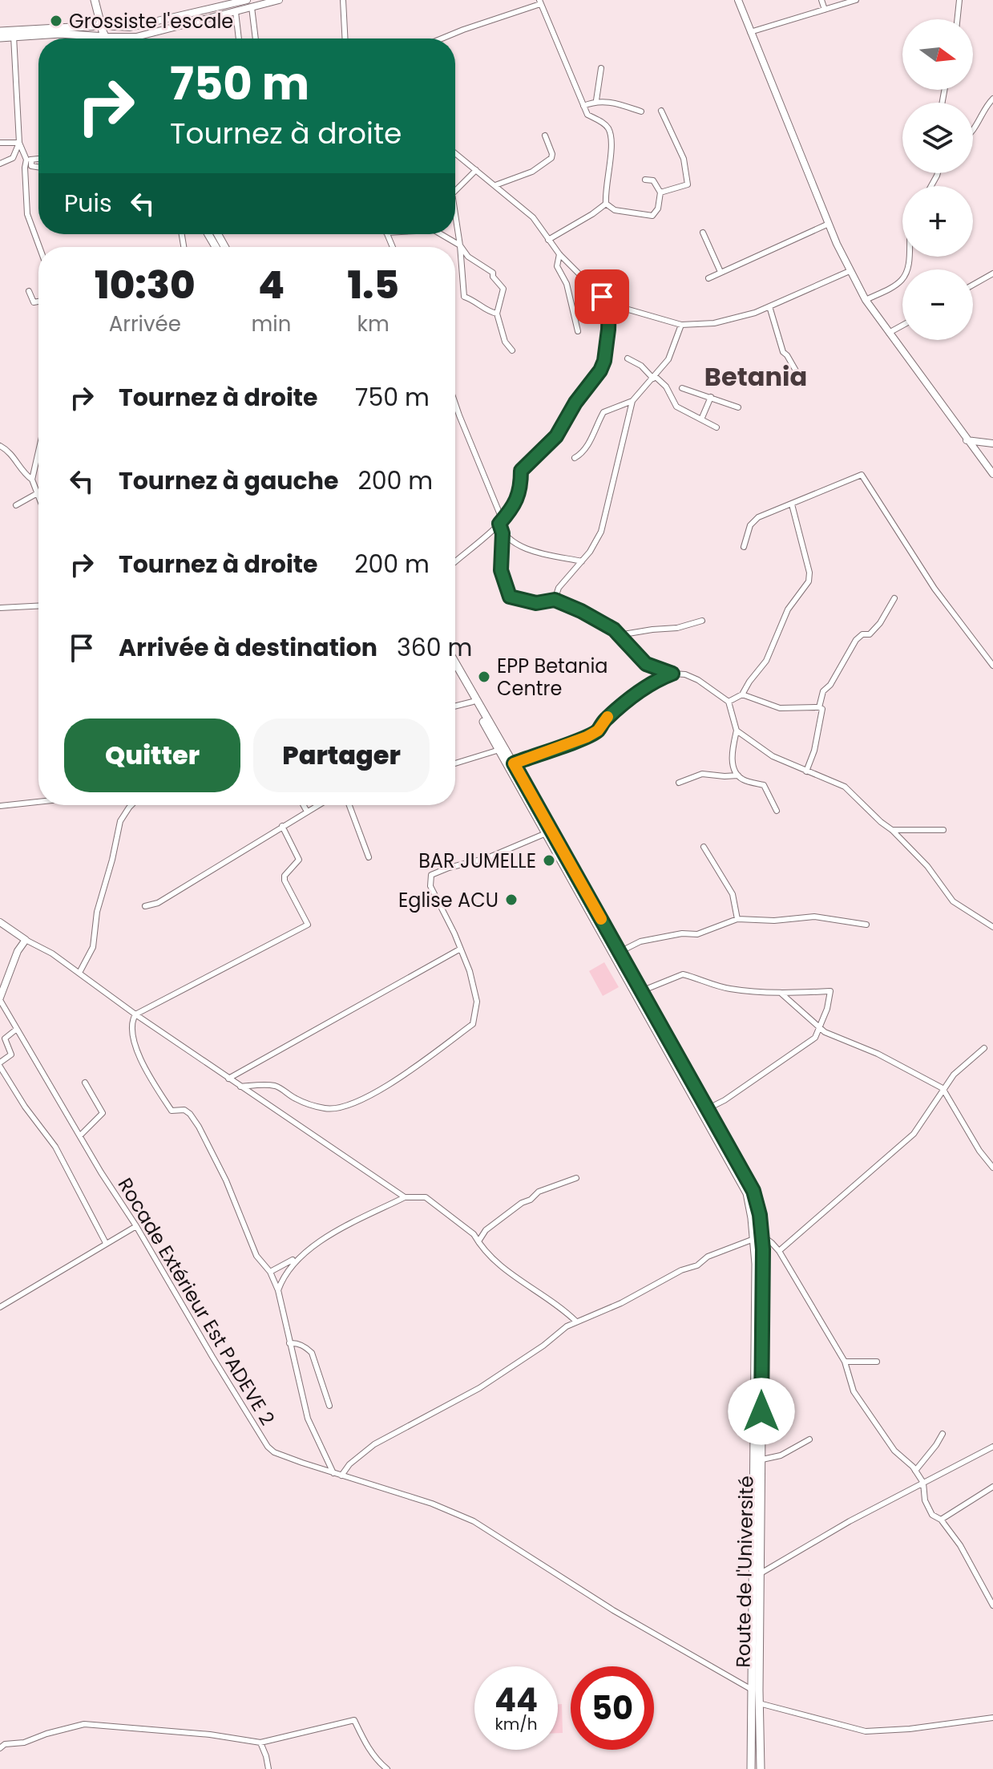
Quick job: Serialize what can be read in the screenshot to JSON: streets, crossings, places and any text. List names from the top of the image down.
{
  "streets": {
    "main road": ["Route de l'Université"],
    "street": ["Rocade Extérieur Est PADEVE 2"]
  },
  "crossings": [
    ["Rocade Extérieur Est PADEVE 2", "Route de l'Université"]
  ],
  "districts": ["Betania"],
  "places": [
    "Grossiste l'escale",
    "EPP Betania Centre",
    "BAR JUMELLE",
    "Eglise ACU"
  ],
  "north": "right",
  "page": {
    "map_buttons": ["+", "−"],
    "turn": ["750 m", "Tournez à droite"],
    "then": "Puis",
    "eta": [
      "10:30",
      "Arrivée",
      "4",
      "min",
      "1.5",
      "km"
    ],
    "list": [
      {
        "name": "Tournez à droite",
        "value": "750 m"
      },
      {
        "name": "Tournez à gauche",
        "value": "200 m"
      },
      {
        "name": "Tournez à droite",
        "value": "200 m"
      },
      {
        "name": "Arrivée à destination",
        "value": "360 m"
      }
    ],
    "buttons": ["Quitter", "Partager"],
    "speed": "44 km/h",
    "limit": "50"
  }
}
